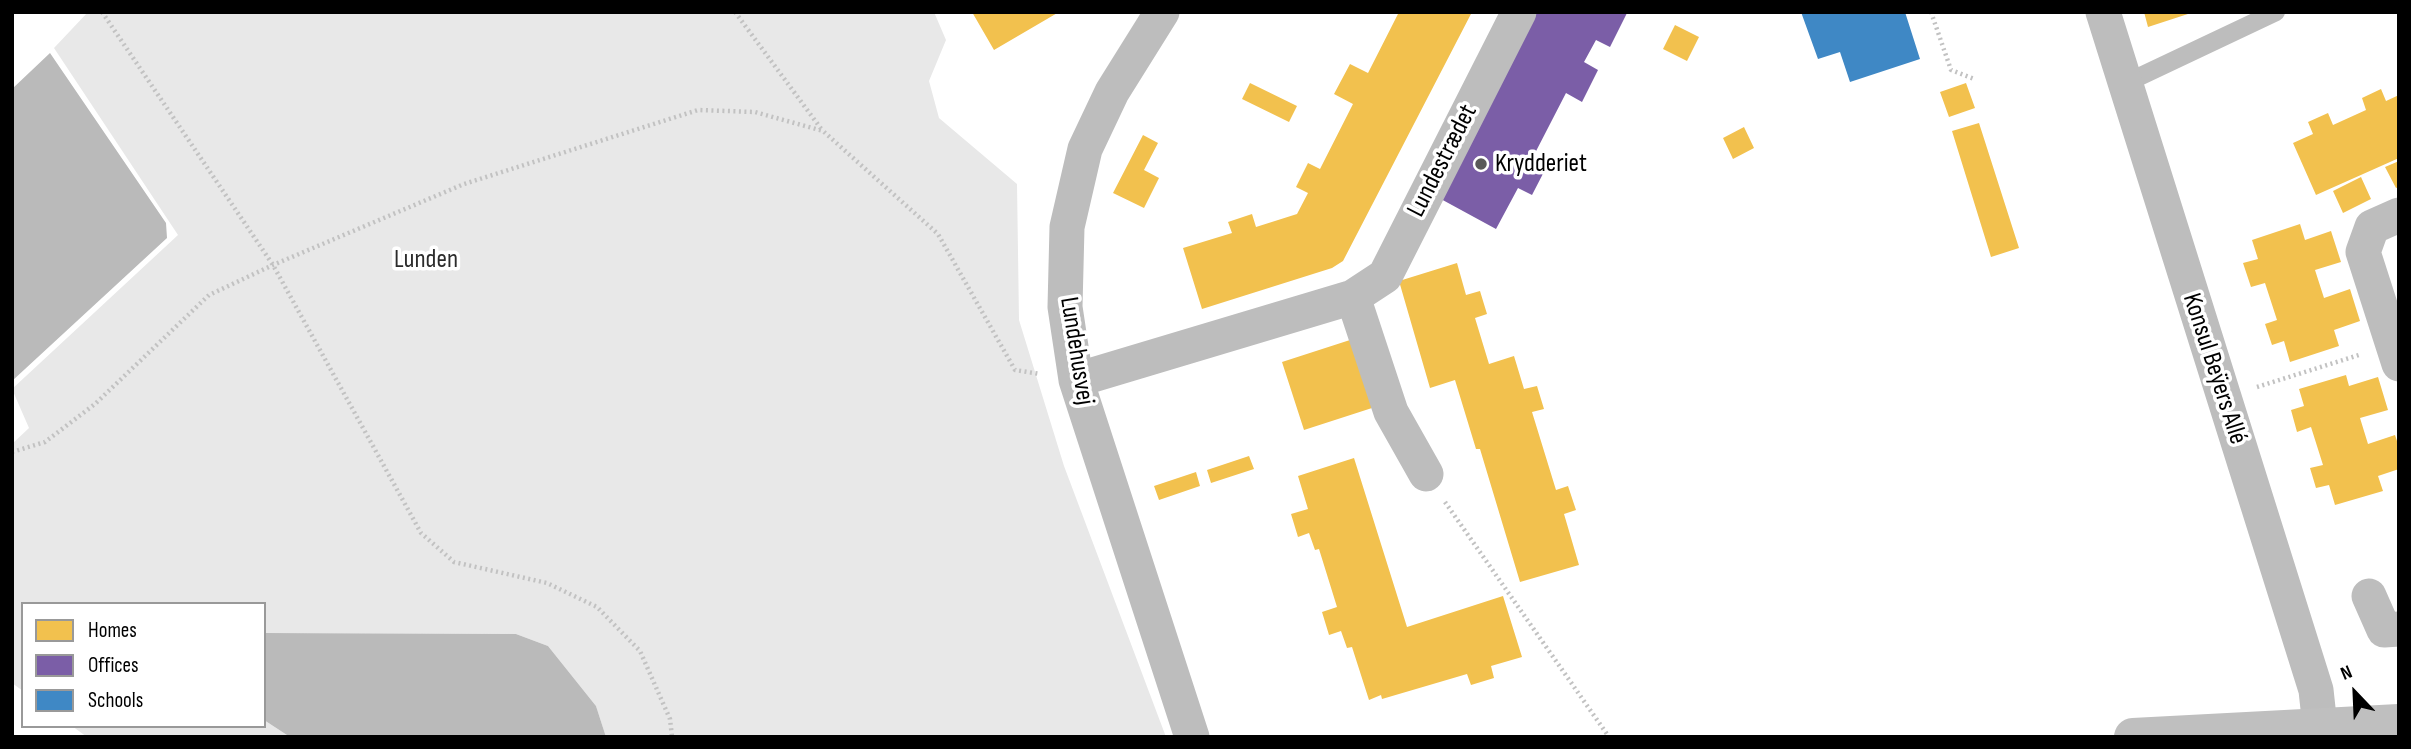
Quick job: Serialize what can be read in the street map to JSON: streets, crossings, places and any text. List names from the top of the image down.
{
  "streets": {
    "street": ["Lundestrædet", "Lundehusvej", "Konsul Beÿers Allé"]
  },
  "crossings": [
    ["Lundestrædet", "Lundehusvej"]
  ],
  "parks": ["Lunden"],
  "places": ["Krydderiet"],
  "legend": ["Homes", "Offices", "Schools"],
  "north": "top left"
}
